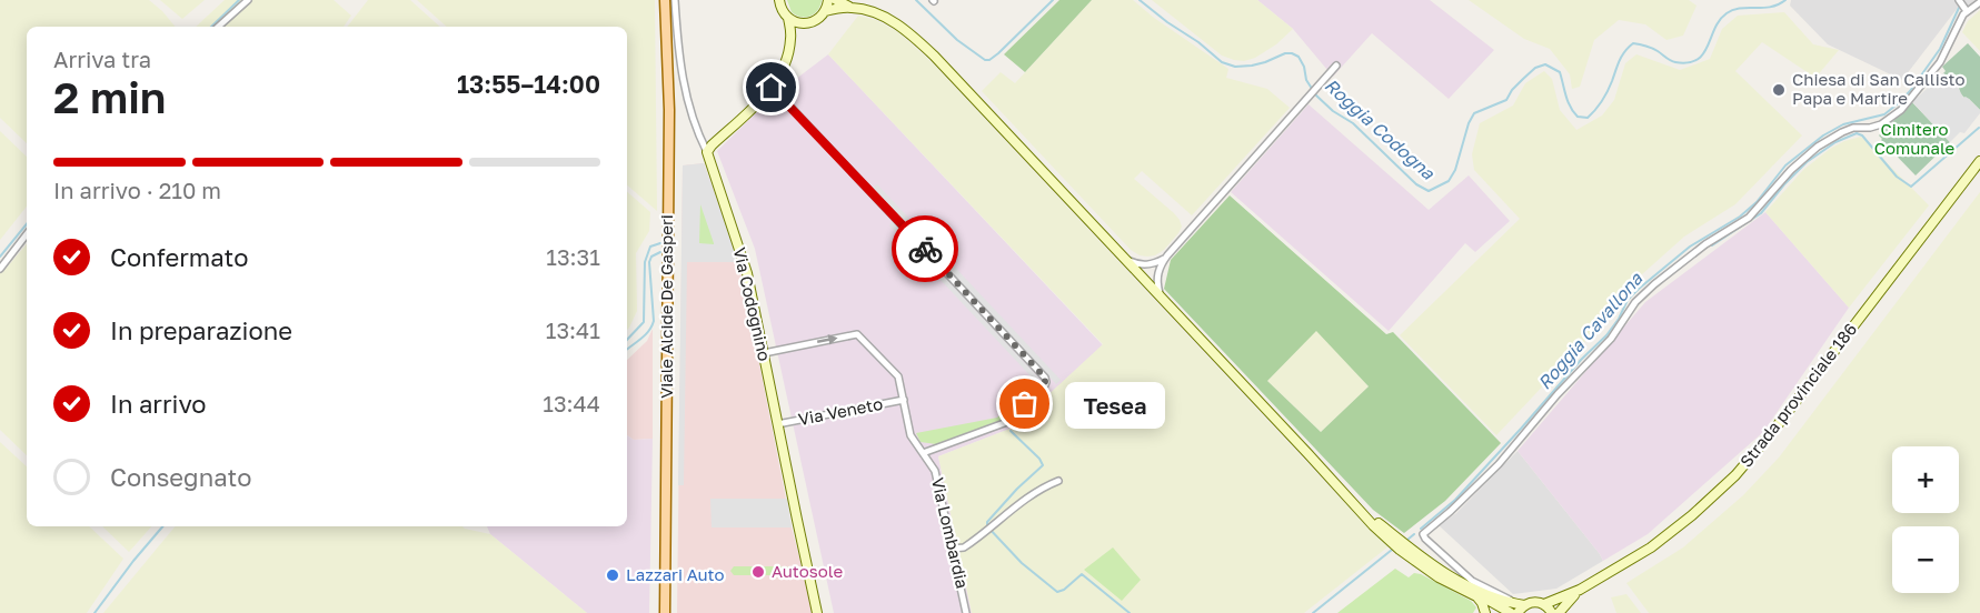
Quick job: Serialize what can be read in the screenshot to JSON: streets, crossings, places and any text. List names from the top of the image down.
{
  "streets": {
    "main road": ["Via Codognino", "Viale Alcide De Gasperi", "Strada provinciale 186"],
    "street": ["Via Veneto", "Via Lombardia"]
  },
  "crossings": [
    ["Via Codognino", "Via Veneto"],
    ["Via Codognino", "Via Lombardia"],
    ["Via Veneto", "Via Lombardia"]
  ],
  "one_way": ["Via Lombardia"],
  "water": ["Roggia Codogna", "Roggia Cavallona"],
  "parks": ["Cimitero Comunale"],
  "places": [
    "Chiesa di San Callisto Papa e Martire",
    "Tesea",
    "Autosole",
    "Lazzari Auto"
  ],
  "page": {
    "heading": ["2 min", "Arriva tra", "13:55–14:00"],
    "bar": "In arrivo · 210 m",
    "list": [
      ["Confermato", "13:31"],
      ["In preparazione", "13:41"],
      ["In arrivo", "13:44"],
      "Consegnato"
    ],
    "bubble": "Tesea",
    "map_buttons": ["+", "−"]
  }
}
